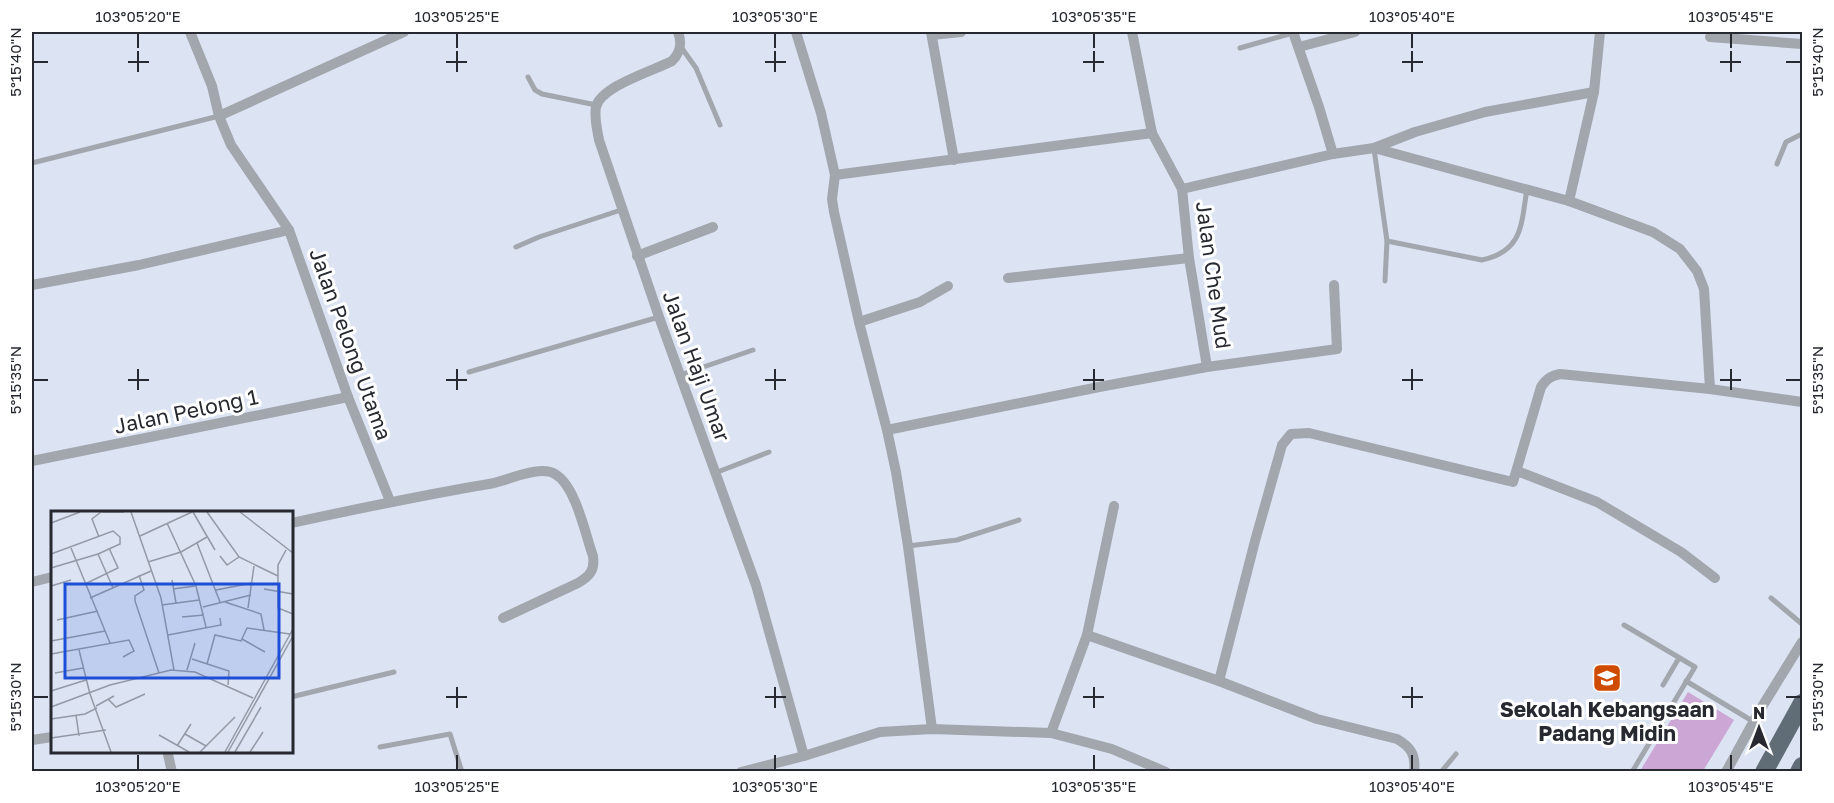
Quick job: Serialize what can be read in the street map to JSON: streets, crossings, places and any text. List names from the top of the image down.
{
  "streets": {
    "street": [
      "Jalan Che Mud",
      "Jalan Pelong Utama",
      "Jalan Haji Umar",
      "Jalan Pelong 1"
    ]
  },
  "crossings": [
    ["Jalan Pelong Utama", "Jalan Pelong 1"]
  ],
  "places": {
    "school or university": ["Sekolah Kebangsaan Padang Midin"]
  },
  "north": "top",
  "coordinates": [
    "103°05'20\"E",
    "103°05'25\"E",
    "103°05'30\"E",
    "103°05'35\"E",
    "103°05'40\"E",
    "103°05'45\"E",
    "5°15'40\"N",
    "5°15'35\"N",
    "5°15'30\"N"
  ]
}
